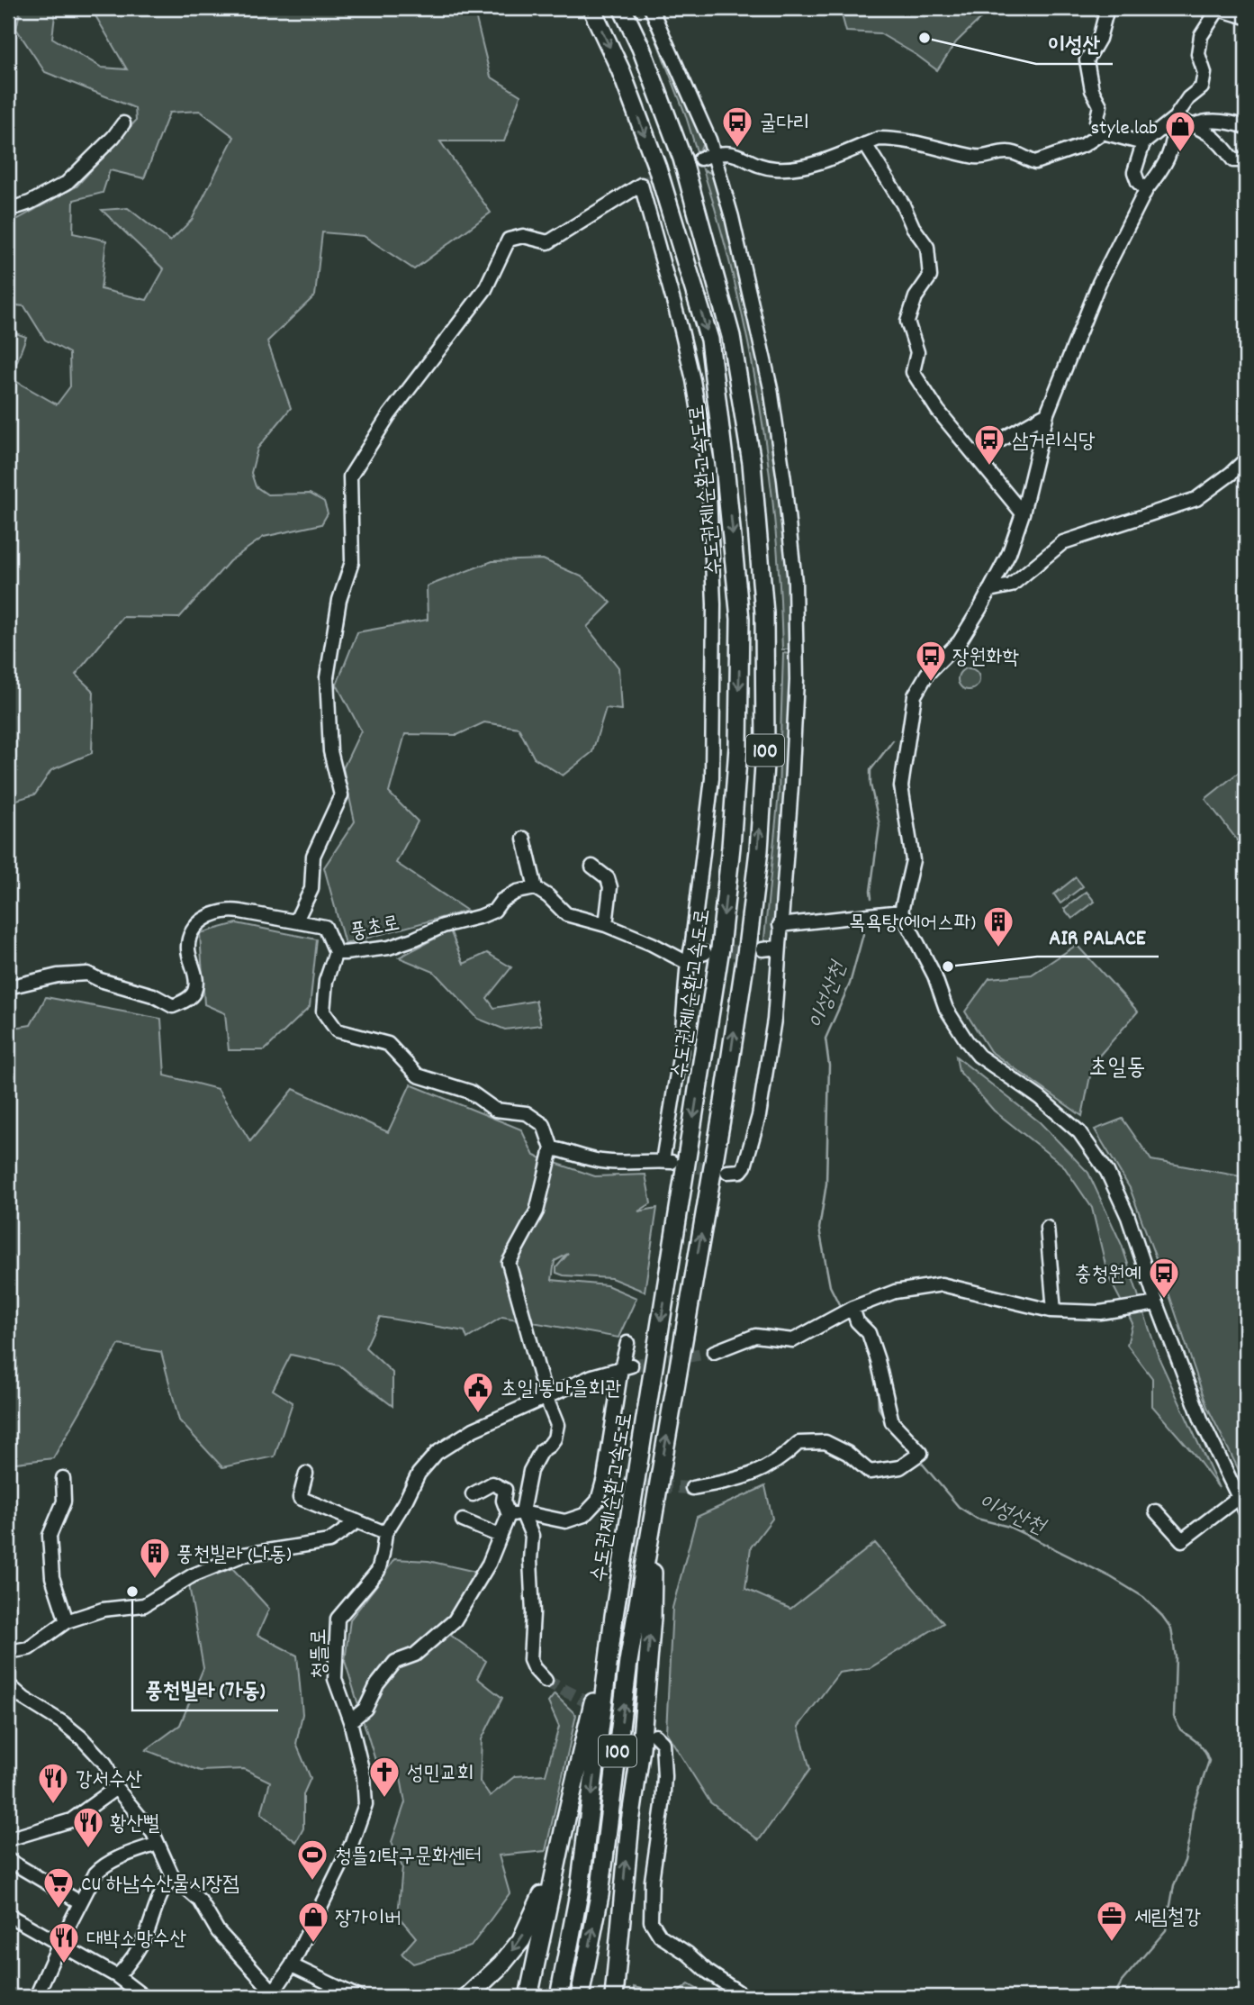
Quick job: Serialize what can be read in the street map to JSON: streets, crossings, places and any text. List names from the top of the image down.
{
  "streets": {
    "highway": ["수도권제1순환고속도로", "100"],
    "street": ["풍초로", "청뜰로"]
  },
  "districts": ["초일동"],
  "water": ["이성산천"],
  "places": {
    "other": ["이성산", "AIR PALACE", "풍천빌라 (가동)"],
    "bus stop": [
      "굴다리",
      "삼거리식당",
      "장원화학",
      "충청원예"
    ],
    "shop": ["style lab", "장가이버"],
    "building": ["목욕탕(에어스파)", "풍천빌라 (나동)"],
    "public building": ["초일1통마을회관"],
    "church": ["성민교회"],
    "restaurant": ["강서수산", "황산뻘", "대박소망수산"],
    "sports": ["청뜰21탁구문화센터"],
    "supermarket": ["CU 하남수산물시장점"],
    "office": ["세림철강"]
  }
}
